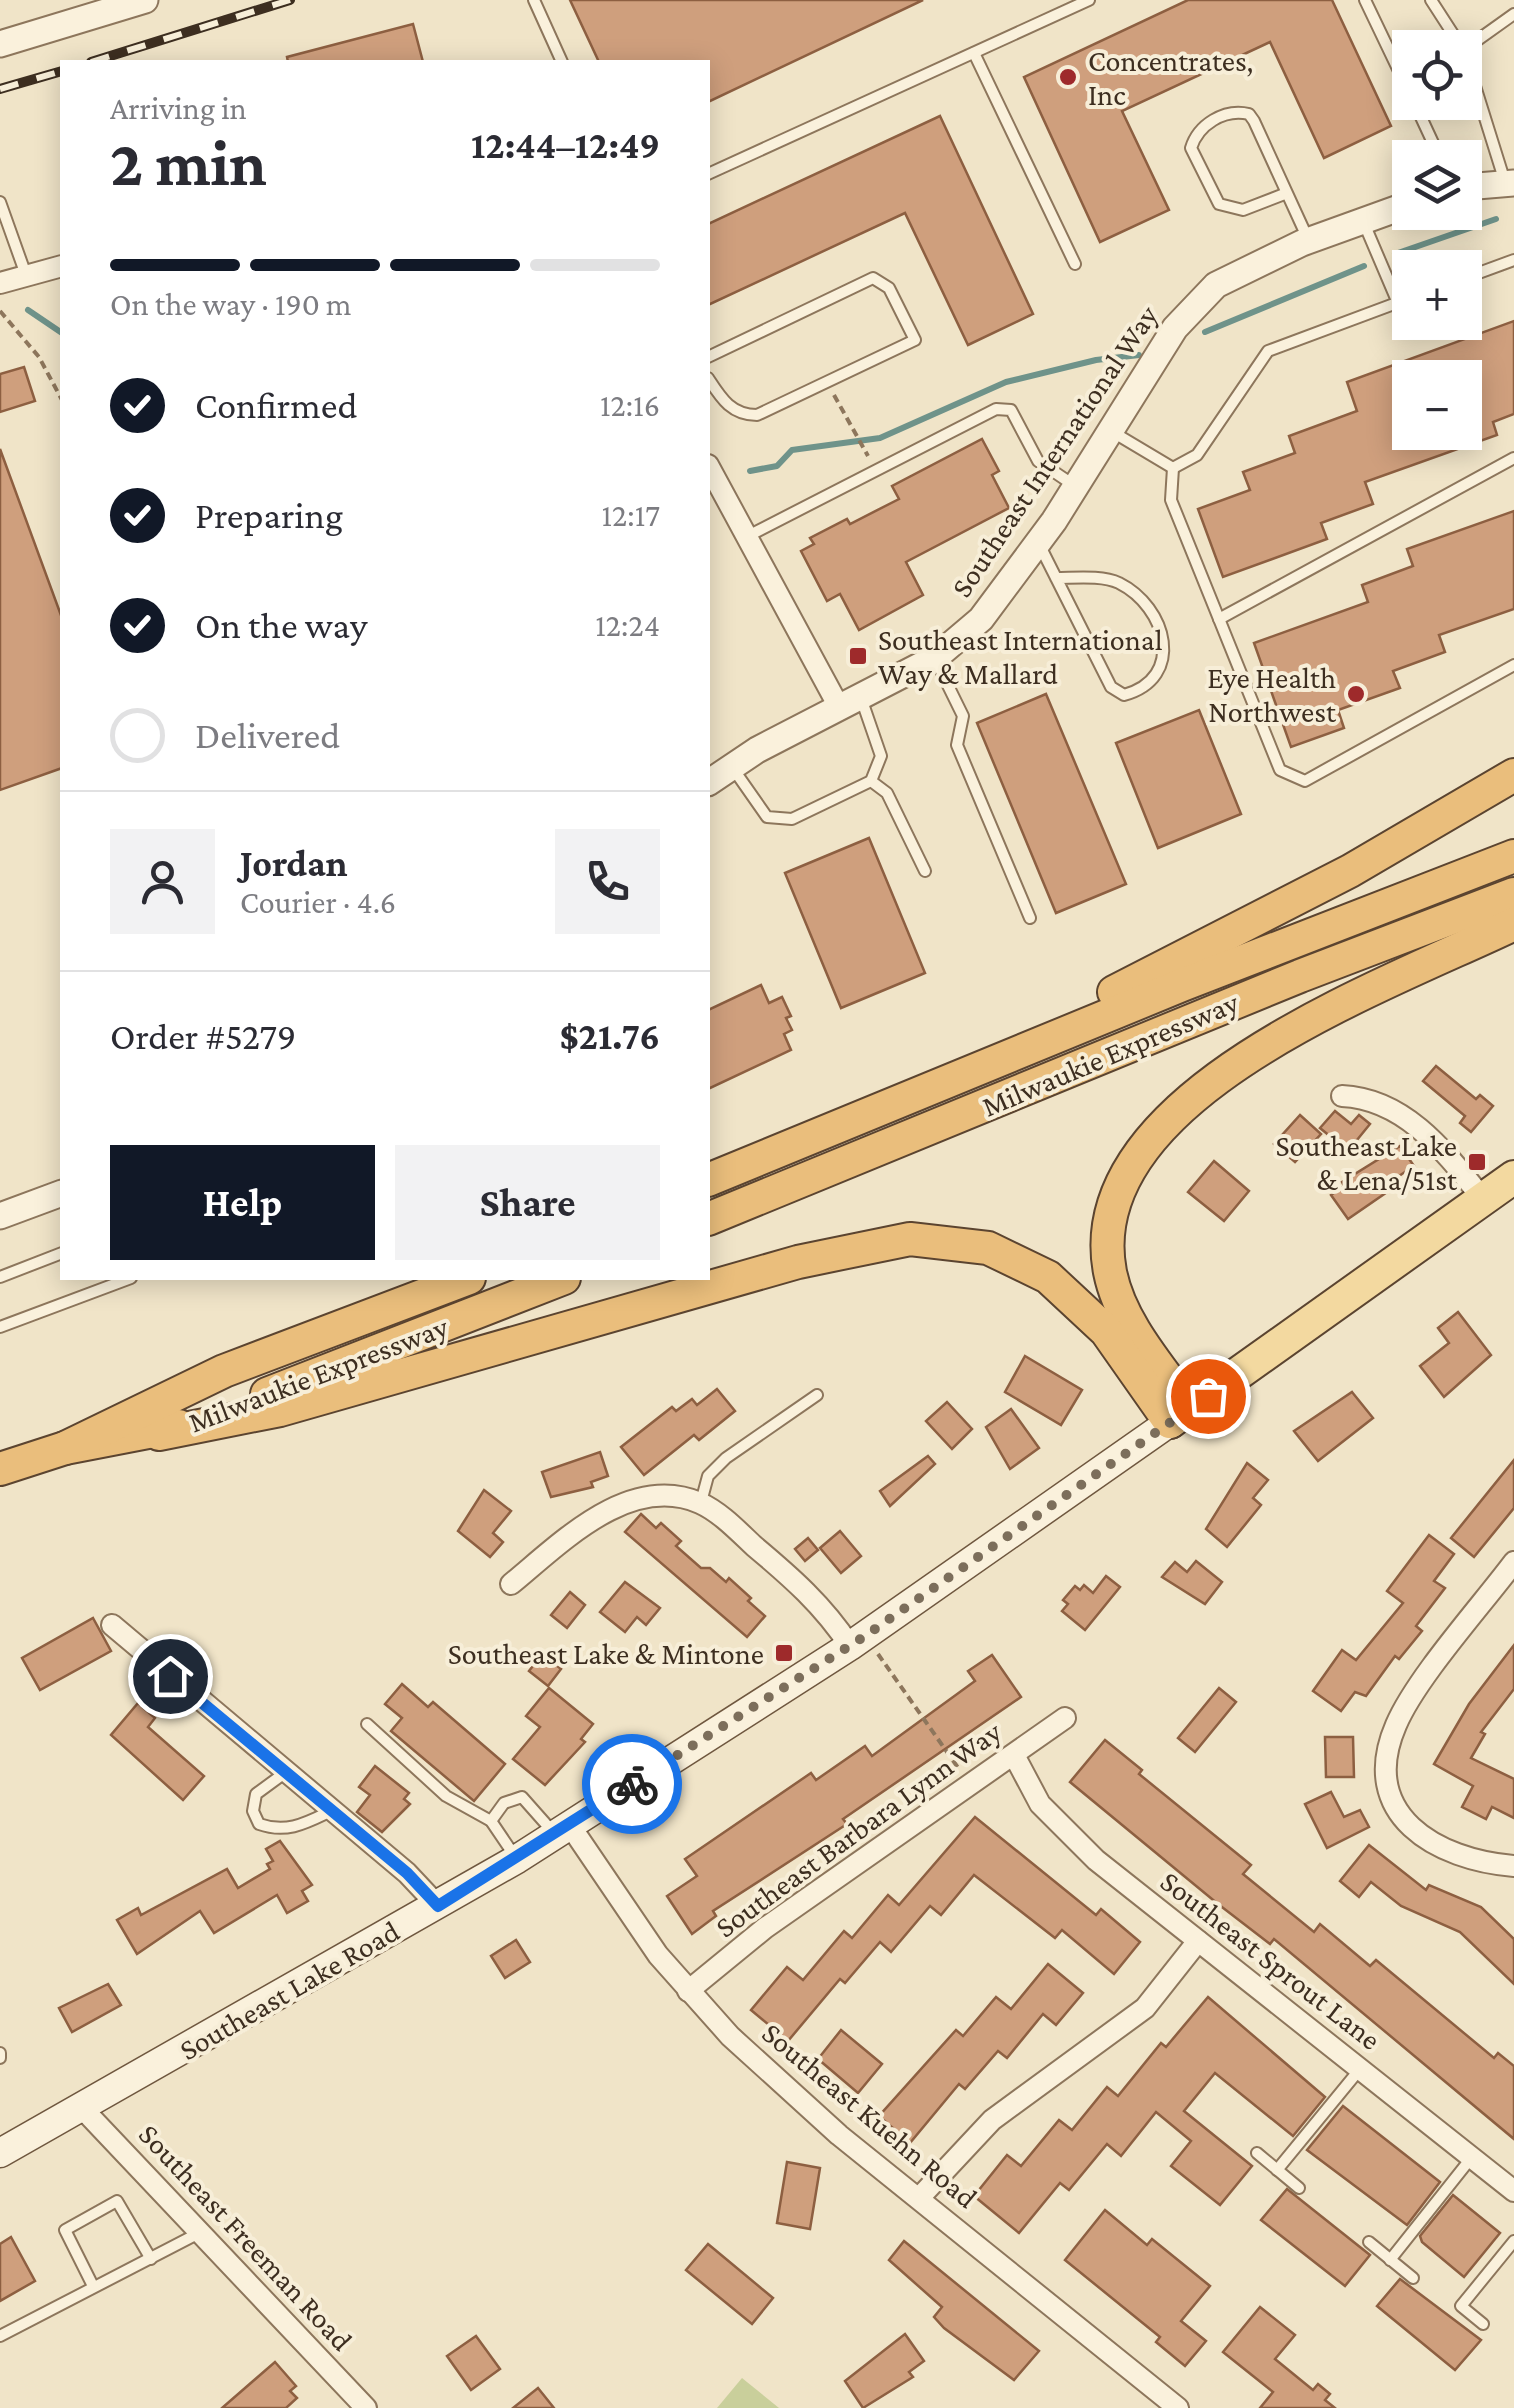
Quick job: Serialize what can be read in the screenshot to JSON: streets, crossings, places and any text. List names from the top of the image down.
{
  "streets": {
    "highway": ["Milwaukie Expressway"],
    "main road": ["Southeast Lake Road"],
    "street": [
      "Southeast International Way",
      "Southeast Barbara Lynn Way",
      "Southeast Sprout Lane",
      "Southeast Kuehn Road",
      "Southeast Freeman Road"
    ]
  },
  "crossings": [
    ["Southeast Barbara Lynn Way", "Southeast Sprout Lane"],
    ["Southeast Barbara Lynn Way", "Southeast Kuehn Road"],
    ["Southeast Lake Road", "Southeast Kuehn Road"],
    ["Southeast Lake Road", "Southeast Freeman Road"]
  ],
  "places": {
    "other": ["Concentrates, Inc", "Eye Health Northwest"],
    "transit": ["Southeast International Way & Mallard", "Southeast Lake & Lena/51st", "Southeast Lake & Mintone"]
  },
  "page": {
    "map_buttons": ["+", "−"],
    "heading": ["2 min", "Arriving in", "12:44–12:49"],
    "panel": [
      "Jordan",
      "Courier · 4.6",
      "Order #5279",
      "$21.76"
    ],
    "bar": "On the way · 190 m",
    "list": [
      ["Confirmed", "12:16"],
      ["Preparing", "12:17"],
      ["On the way", "12:24"],
      "Delivered"
    ],
    "buttons": ["Help", "Share"]
  }
}
